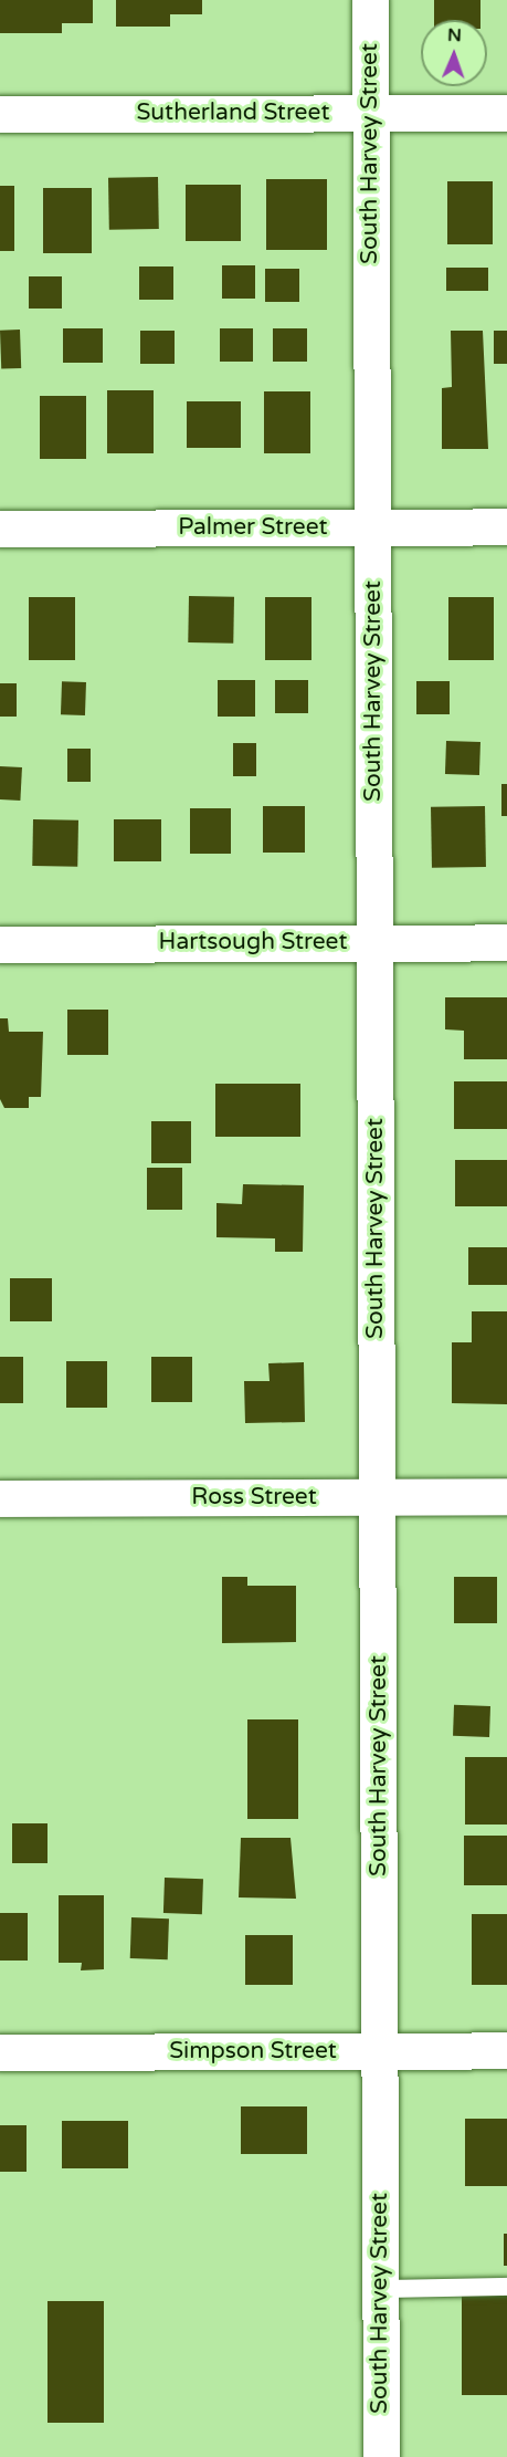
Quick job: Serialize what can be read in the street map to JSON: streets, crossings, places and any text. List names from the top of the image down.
{
  "streets": {
    "street": [
      "Sutherland Street",
      "South Harvey Street",
      "Palmer Street",
      "Hartsough Street",
      "Ross Street",
      "Simpson Street"
    ]
  },
  "crossings": [
    ["Sutherland Street", "South Harvey Street"],
    ["South Harvey Street", "Palmer Street"],
    ["South Harvey Street", "Hartsough Street"],
    ["South Harvey Street", "Ross Street"],
    ["South Harvey Street", "Simpson Street"]
  ],
  "north": "top"
}
